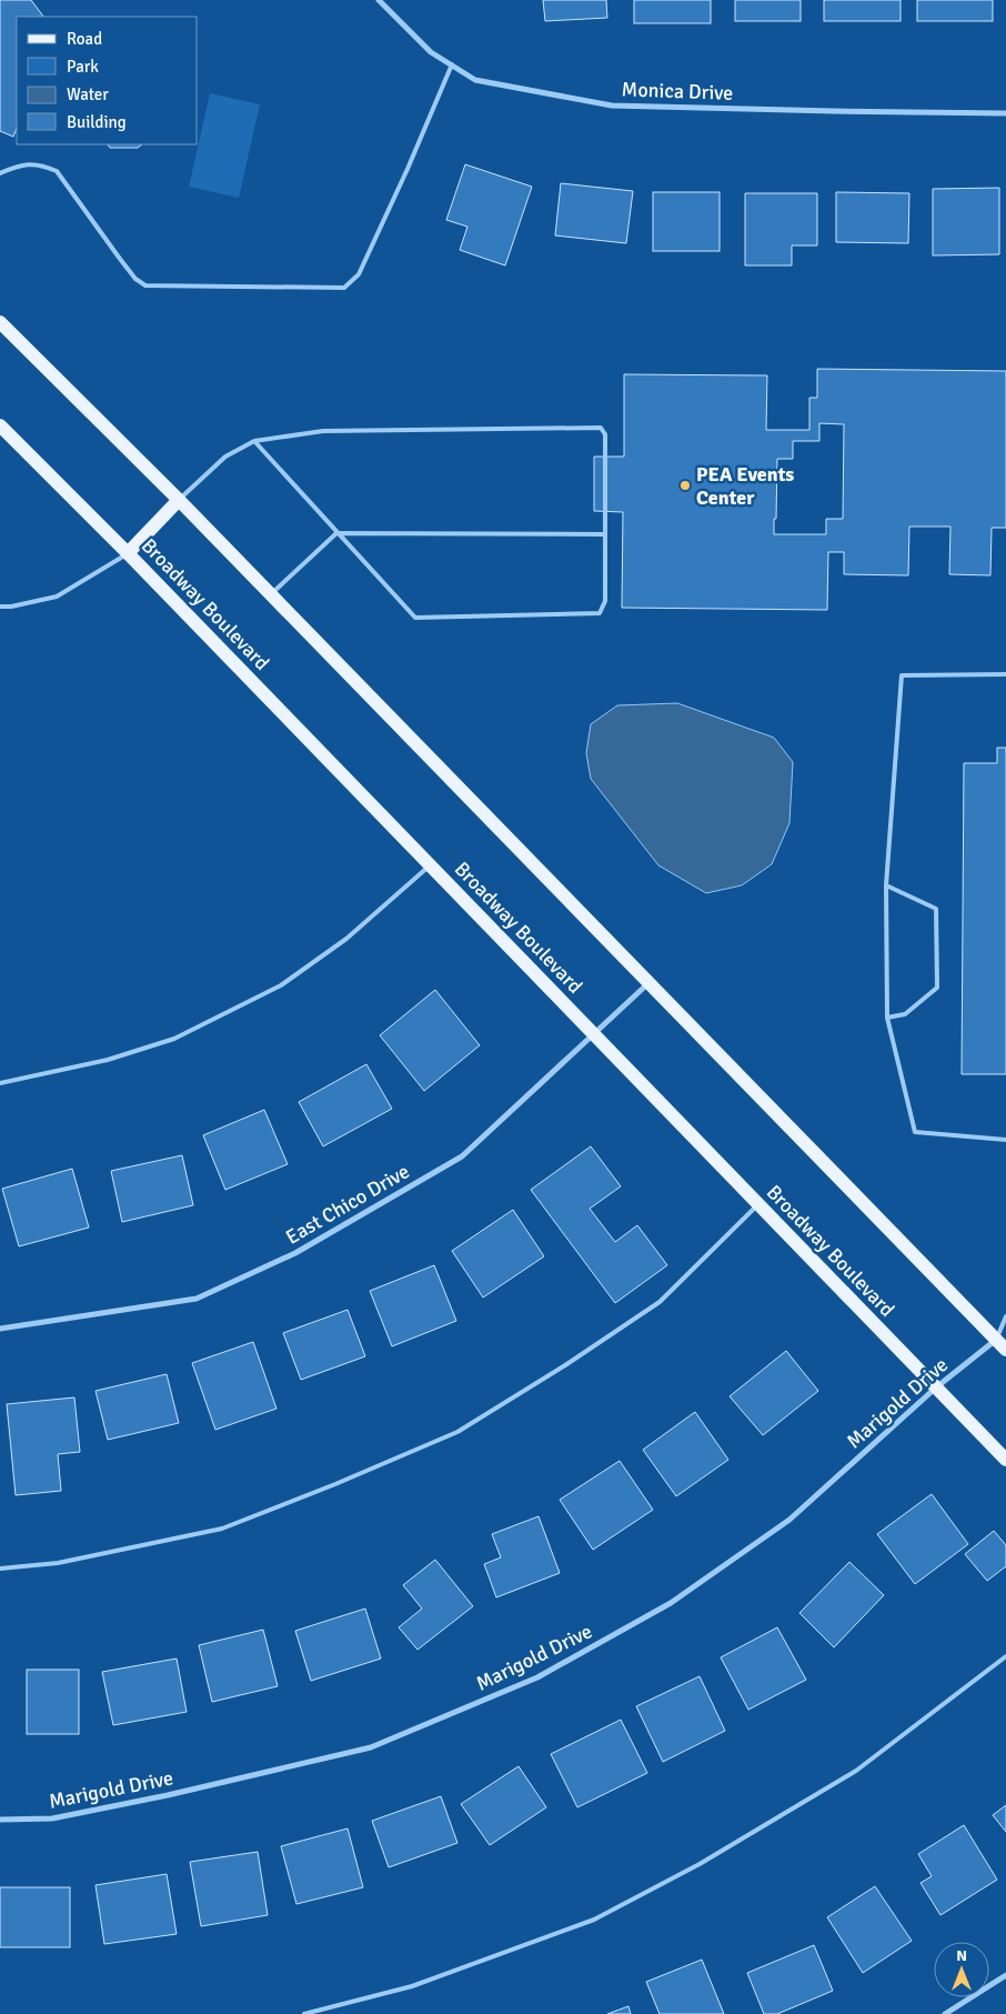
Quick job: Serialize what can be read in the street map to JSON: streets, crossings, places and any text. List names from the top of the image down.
{
  "streets": {
    "main road": ["Broadway Boulevard"],
    "street": ["Monica Drive", "East Chico Drive", "Marigold Drive"]
  },
  "crossings": [
    ["Broadway Boulevard", "East Chico Drive"],
    ["Broadway Boulevard", "Marigold Drive"]
  ],
  "places": ["PEA Events Center"],
  "legend": [
    "Road",
    "Park",
    "Water",
    "Building"
  ],
  "north": "top"
}
